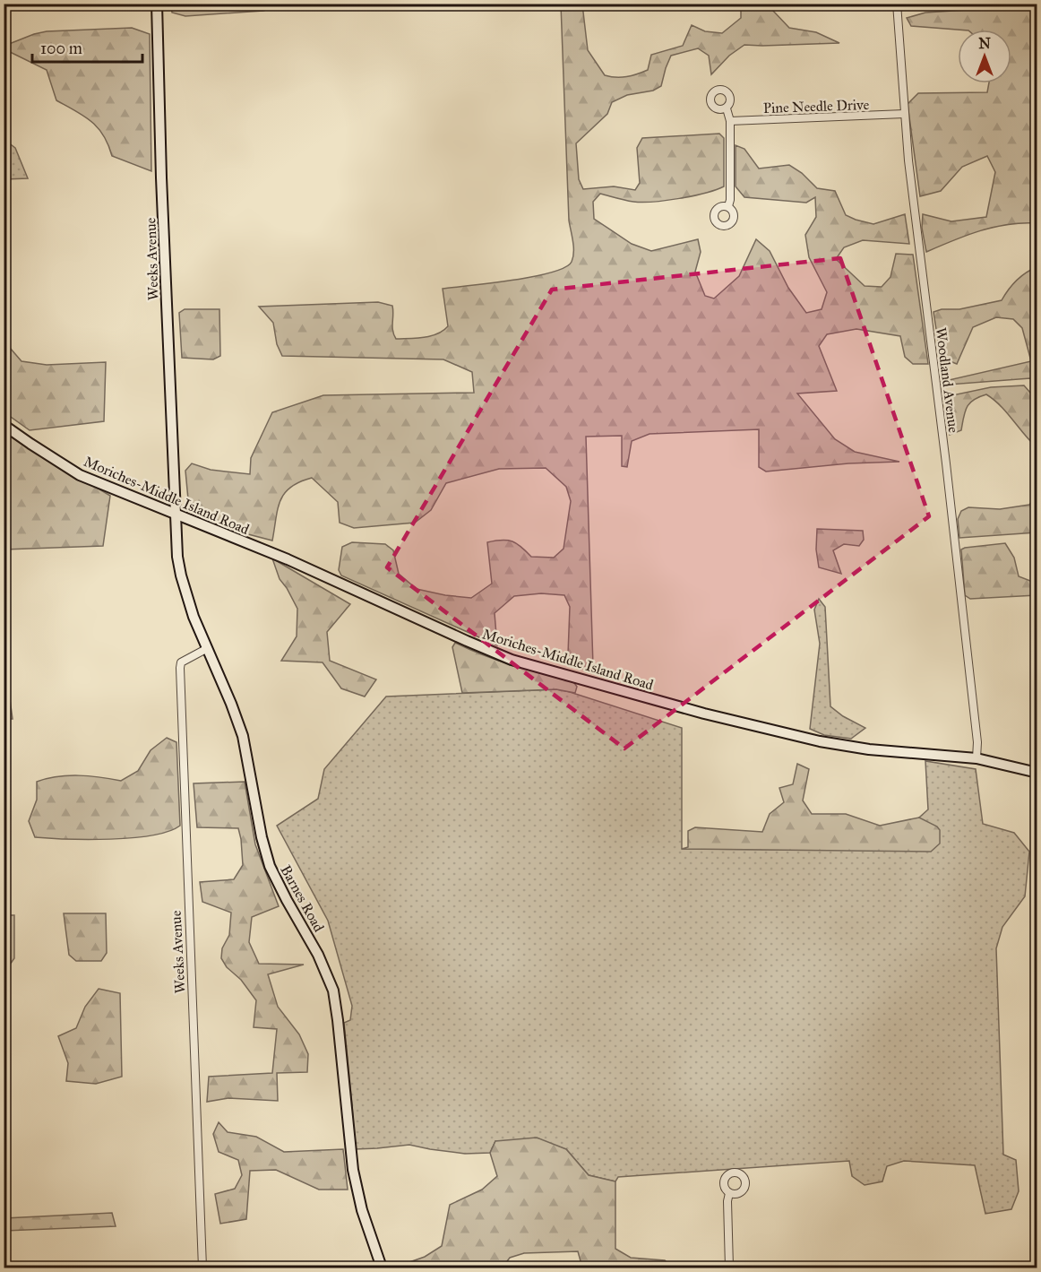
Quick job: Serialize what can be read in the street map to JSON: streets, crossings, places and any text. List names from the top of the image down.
{
  "streets": {
    "street": [
      "Pine Needle Drive",
      "Weeks Avenue",
      "Woodland Avenue",
      "Moriches-Middle Island Road",
      "Barnes Road"
    ]
  },
  "crossings": [
    ["Pine Needle Drive", "Woodland Avenue"],
    ["Weeks Avenue", "Moriches-Middle Island Road"],
    ["Weeks Avenue", "Barnes Road"],
    ["Woodland Avenue", "Moriches-Middle Island Road"],
    ["Moriches-Middle Island Road", "Barnes Road"]
  ],
  "scale_bar": "100 m",
  "north": "top"
}
